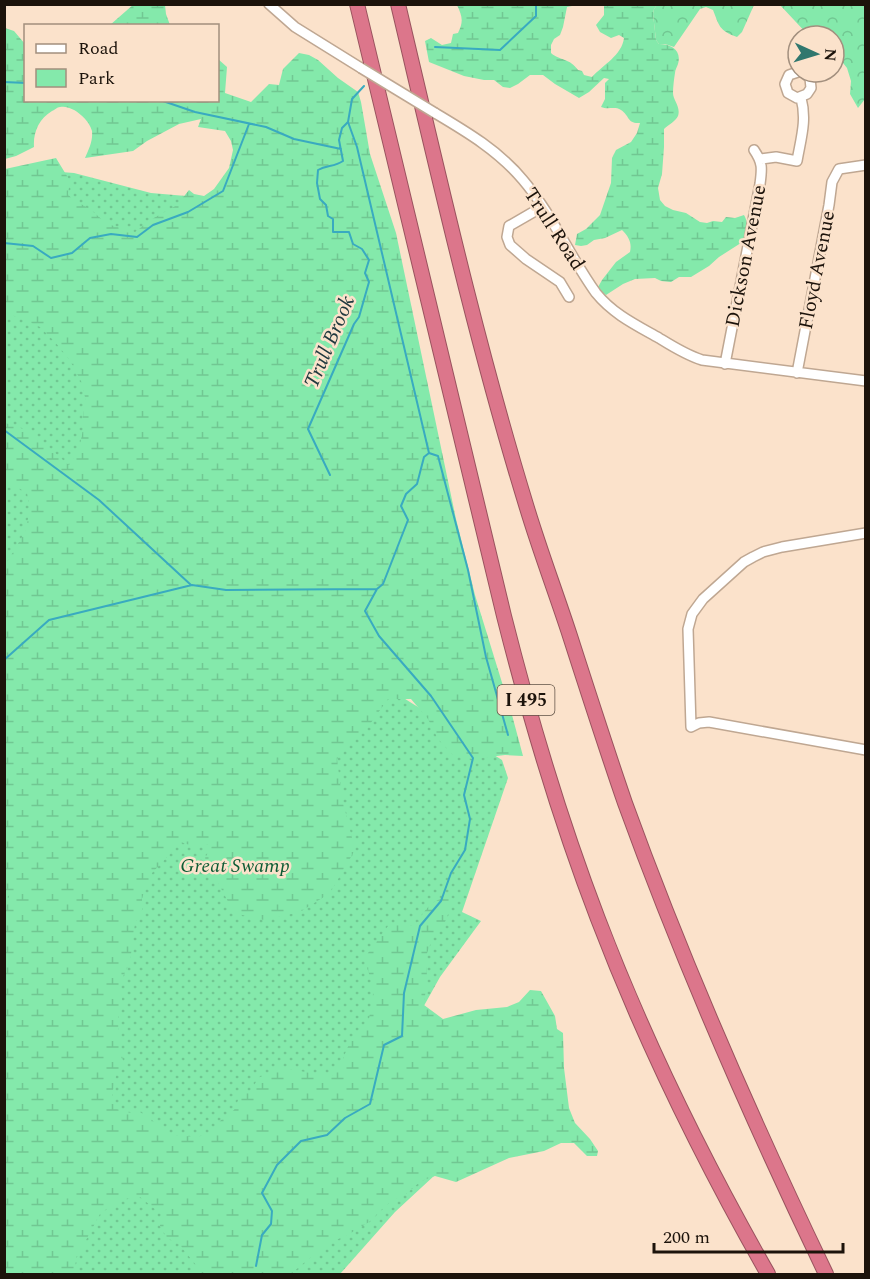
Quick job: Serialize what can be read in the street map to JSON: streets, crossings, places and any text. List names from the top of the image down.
{
  "streets": {
    "highway": ["I 495"],
    "street": ["Trull Road", "Dickson Avenue", "Floyd Avenue"]
  },
  "crossings": [
    ["Trull Road", "Dickson Avenue"],
    ["Trull Road", "Floyd Avenue"]
  ],
  "water": ["Trull Brook"],
  "parks": ["Great Swamp"],
  "legend": ["Road", "Park"],
  "scale_bar": "200 m",
  "north": "right"
}
